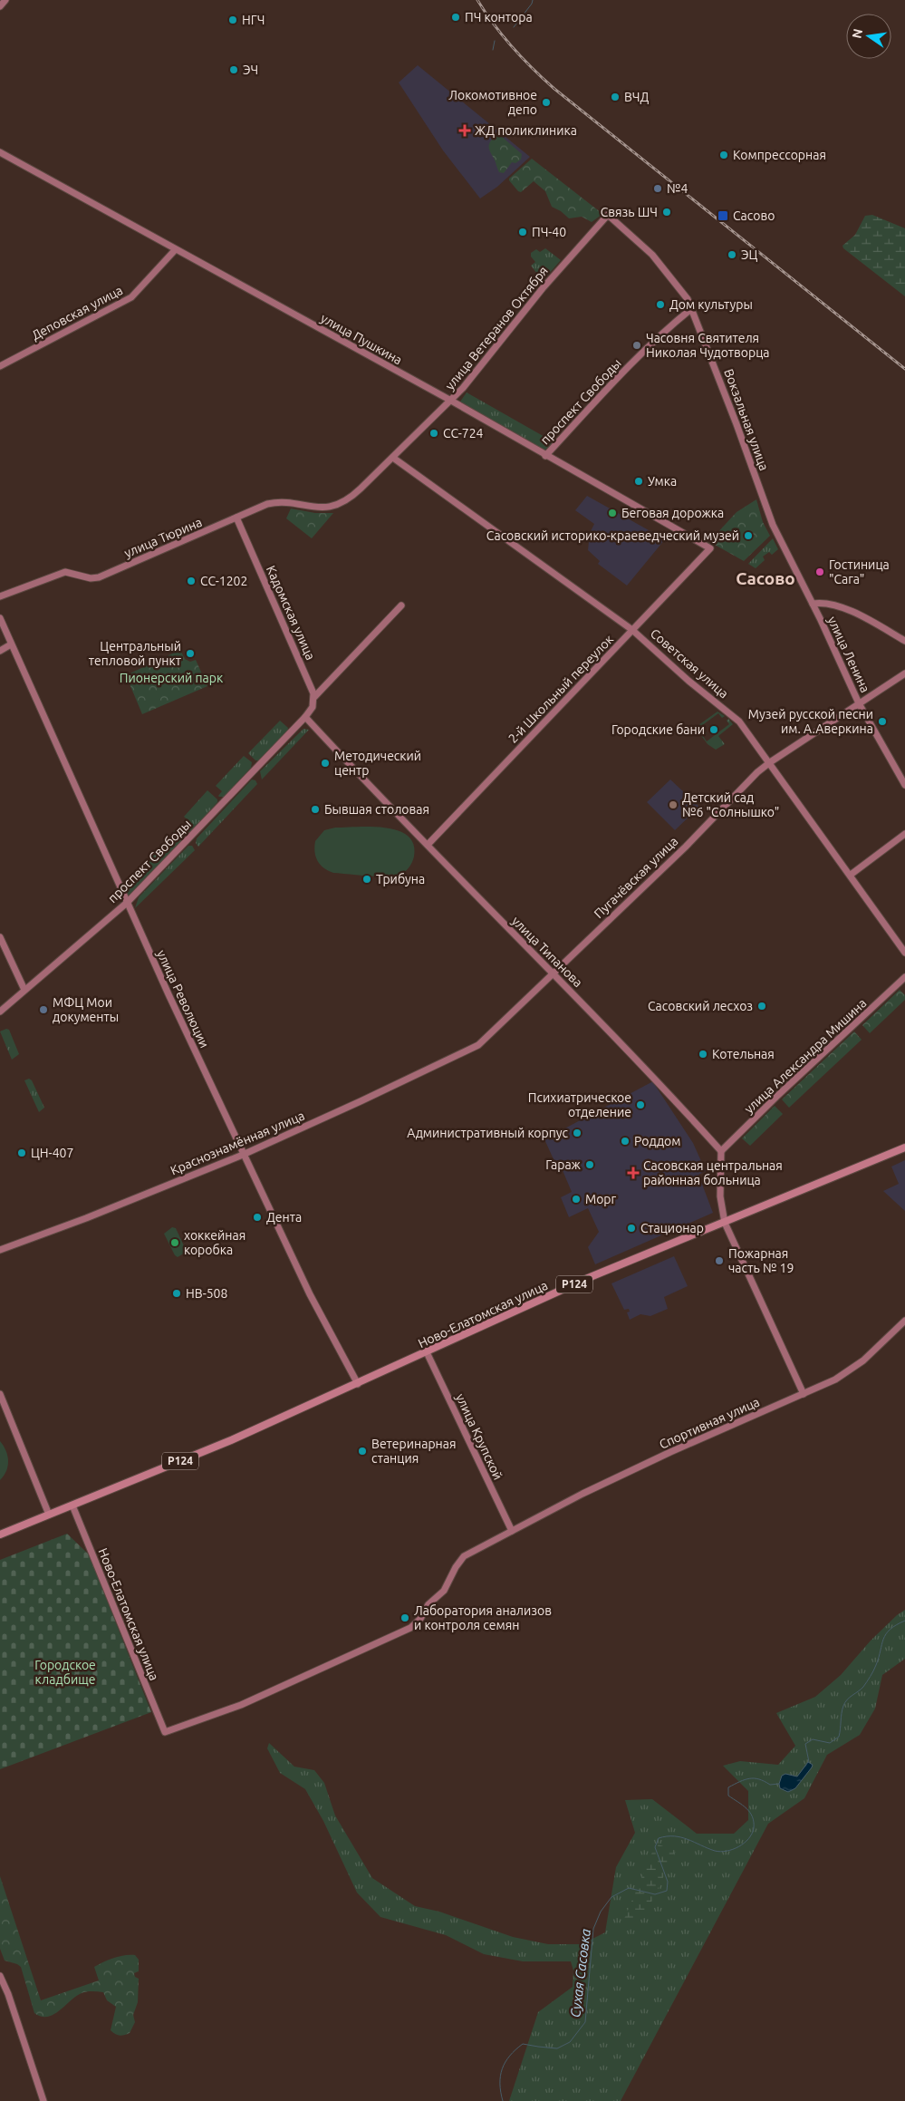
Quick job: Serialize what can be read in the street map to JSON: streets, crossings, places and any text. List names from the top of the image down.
{
  "streets": {
    "main road": ["Р124", "Ново-Елатомская улица"],
    "street": [
      "Деповская улица",
      "улица Ветеранов Октября",
      "улица Пушкина",
      "проспект Свободы",
      "Вокзальная улица",
      "улица Тюрина",
      "Кадомская улица",
      "улица Ленина",
      "Советская улица",
      "2-й Школьный переулок",
      "Пугачёвская улица",
      "улица Типанова",
      "улица Революции",
      "улица Александра Мишина",
      "Краснознамённая улица",
      "Спортивная улица",
      "улица Крупской"
    ]
  },
  "crossings": [
    ["Деповская улица", "улица Пушкина"],
    ["улица Ветеранов Октября", "улица Пушкина"],
    ["улица Ветеранов Октября", "Вокзальная улица"],
    ["улица Ветеранов Октября", "улица Тюрина"],
    ["улица Ветеранов Октября", "Советская улица"],
    ["улица Пушкина", "проспект Свободы"],
    ["улица Пушкина", "2-й Школьный переулок"],
    ["проспект Свободы", "Вокзальная улица"],
    ["проспект Свободы", "улица Типанова"],
    ["проспект Свободы", "улица Революции"],
    ["Вокзальная улица", "улица Ленина"],
    ["улица Тюрина", "Кадомская улица"],
    ["улица Ленина", "Пугачёвская улица"],
    ["Советская улица", "2-й Школьный переулок"],
    ["Советская улица", "Пугачёвская улица"],
    ["2-й Школьный переулок", "улица Типанова"],
    ["Пугачёвская улица", "улица Типанова"],
    ["Пугачёвская улица", "Краснознамённая улица"],
    ["улица Типанова", "улица Александра Мишина"],
    ["улица Революции", "Краснознамённая улица"],
    ["улица Революции", "Ново-Елатомская улица"],
    ["Ново-Елатомская улица", "Спортивная улица"],
    ["Ново-Елатомская улица", "улица Крупской"],
    ["Спортивная улица", "улица Крупской"]
  ],
  "districts": ["Сасово"],
  "water": ["Сухая Сасовка"],
  "parks": ["Пионерский парк", "Городское кладбище"],
  "places": {
    "other": [
      "ПЧ контора",
      "НГЧ",
      "ЭЧ",
      "ВЧД",
      "Локомотивное депо",
      "Компрессорная",
      "№4",
      "Связь ШЧ",
      "ПЧ-40",
      "ЭЦ",
      "Дом культуры",
      "Часовня Святителя Николая Чудотворца",
      "СС-724",
      "Умка",
      "Беговая дорожка",
      "Сасовский историко-краеведческий музей",
      "Гостиница \"Сага\"",
      "СС-1202",
      "Центральный тепловой пункт",
      "Музей русской песни им. А.Аверкина",
      "Городские бани",
      "Методический центр",
      "Детский сад №6 \"Солнышко\"",
      "Бывшая столовая",
      "Трибуна",
      "Сасовский лесхоз",
      "МФЦ Мои документы",
      "Котельная",
      "Психиатрическое отделение",
      "Административный корпус",
      "Роддом",
      "ЦН-407",
      "Гараж",
      "Морг",
      "Дента",
      "Стационар",
      "хоккейная коробка",
      "Пожарная часть № 19",
      "НВ-508",
      "Ветеринарная станция",
      "Лаборатория анализов и контроля семян"
    ],
    "health": ["ЖД поликлиника", "Сасовская центральная районная больница"],
    "transit": ["Сасово"]
  },
  "north": "left"
}
